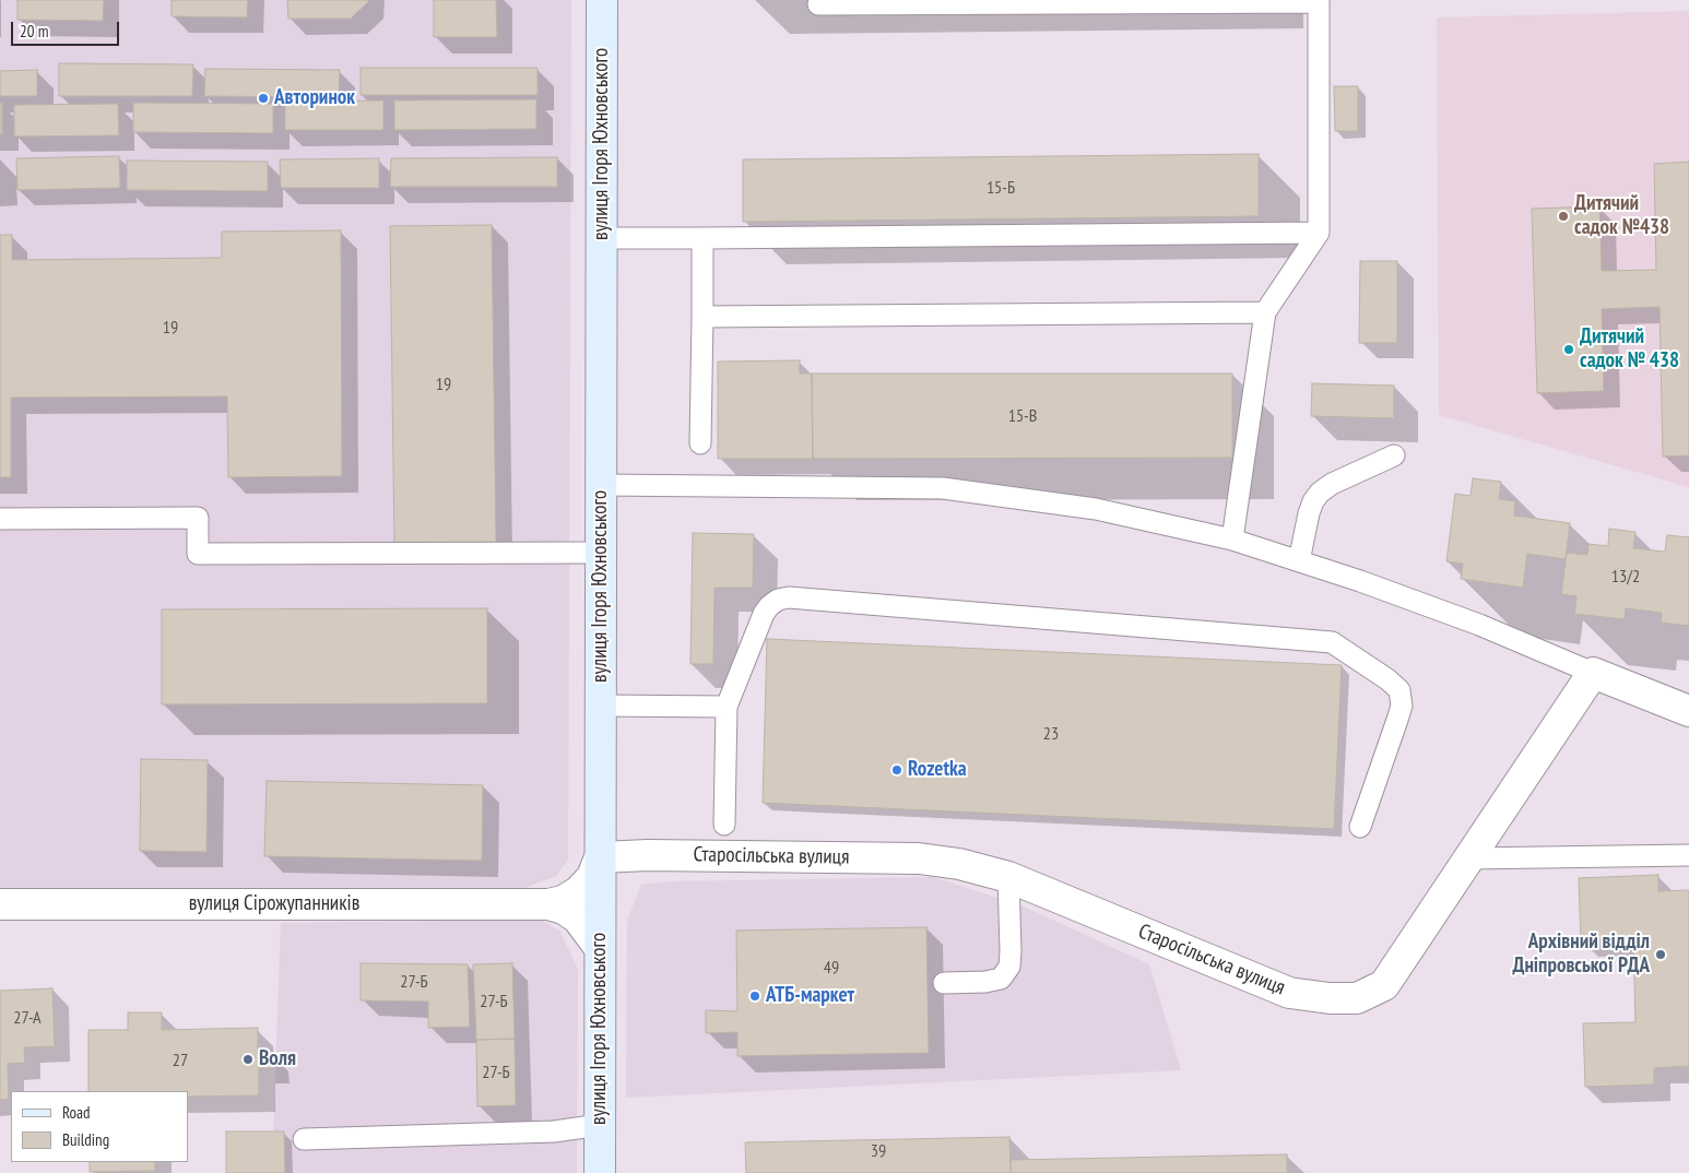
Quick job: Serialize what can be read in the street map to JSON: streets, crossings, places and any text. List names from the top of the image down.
{
  "streets": {
    "street": ["вулиця Ігоря Юхновського", "Старосільська вулиця", "вулиця Сірожупанників"]
  },
  "crossings": [
    ["вулиця Ігоря Юхновського", "Старосільська вулиця"],
    ["вулиця Ігоря Юхновського", "вулиця Сірожупанників"],
    ["Старосільська вулиця", "вулиця Сірожупанників"]
  ],
  "places": [
    "Авторинок",
    "Дитячий садок №438",
    "Дитячий садок № 438",
    "Rozetka",
    "Архівний відділ Дніпровської РДА",
    "АТБ-маркет",
    "Воля"
  ],
  "house_numbers": [
    "15-Б",
    "19",
    "19",
    "15-В",
    "13/2",
    "23",
    "49",
    "27-Б",
    "27-Б",
    "27-А",
    "27",
    "27-Б",
    "39"
  ],
  "legend": ["Road", "Building"],
  "scale_bar": "20 m"
}
